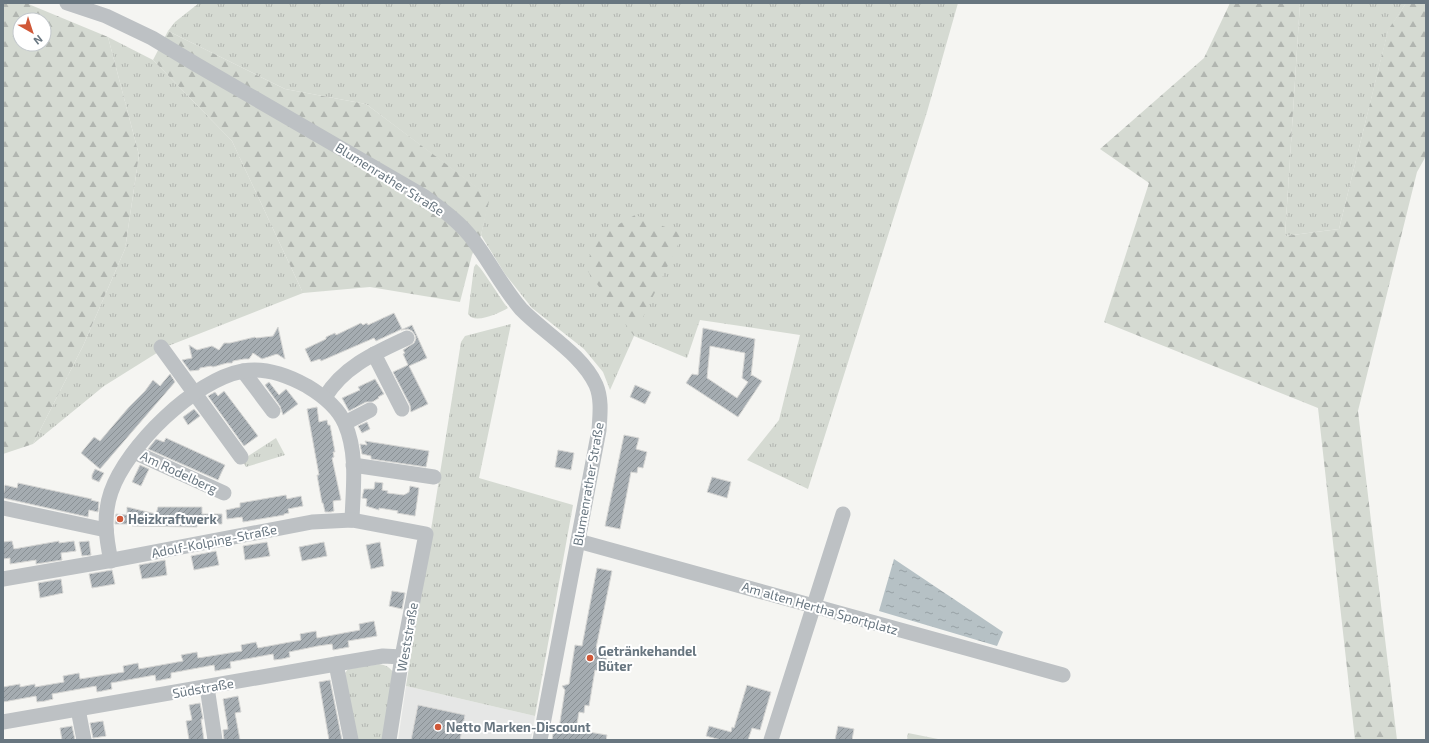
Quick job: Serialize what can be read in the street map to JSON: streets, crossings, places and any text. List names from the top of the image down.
{
  "streets": {
    "street": [
      "Blumenrather Straße",
      "Am Rodelberg",
      "Adolf-Kolping-Straße",
      "Am alten Hertha Sportplatz",
      "Weststraße",
      "Südstraße"
    ]
  },
  "crossings": [
    ["Blumenrather Straße", "Am alten Hertha Sportplatz"],
    ["Am Rodelberg", "Adolf-Kolping-Straße"],
    ["Adolf-Kolping-Straße", "Weststraße"],
    ["Weststraße", "Südstraße"]
  ],
  "places": ["Heizkraftwerk", "Getränkehandel Büter", "Netto Marken-Discount"],
  "north": "bottom right"
}
